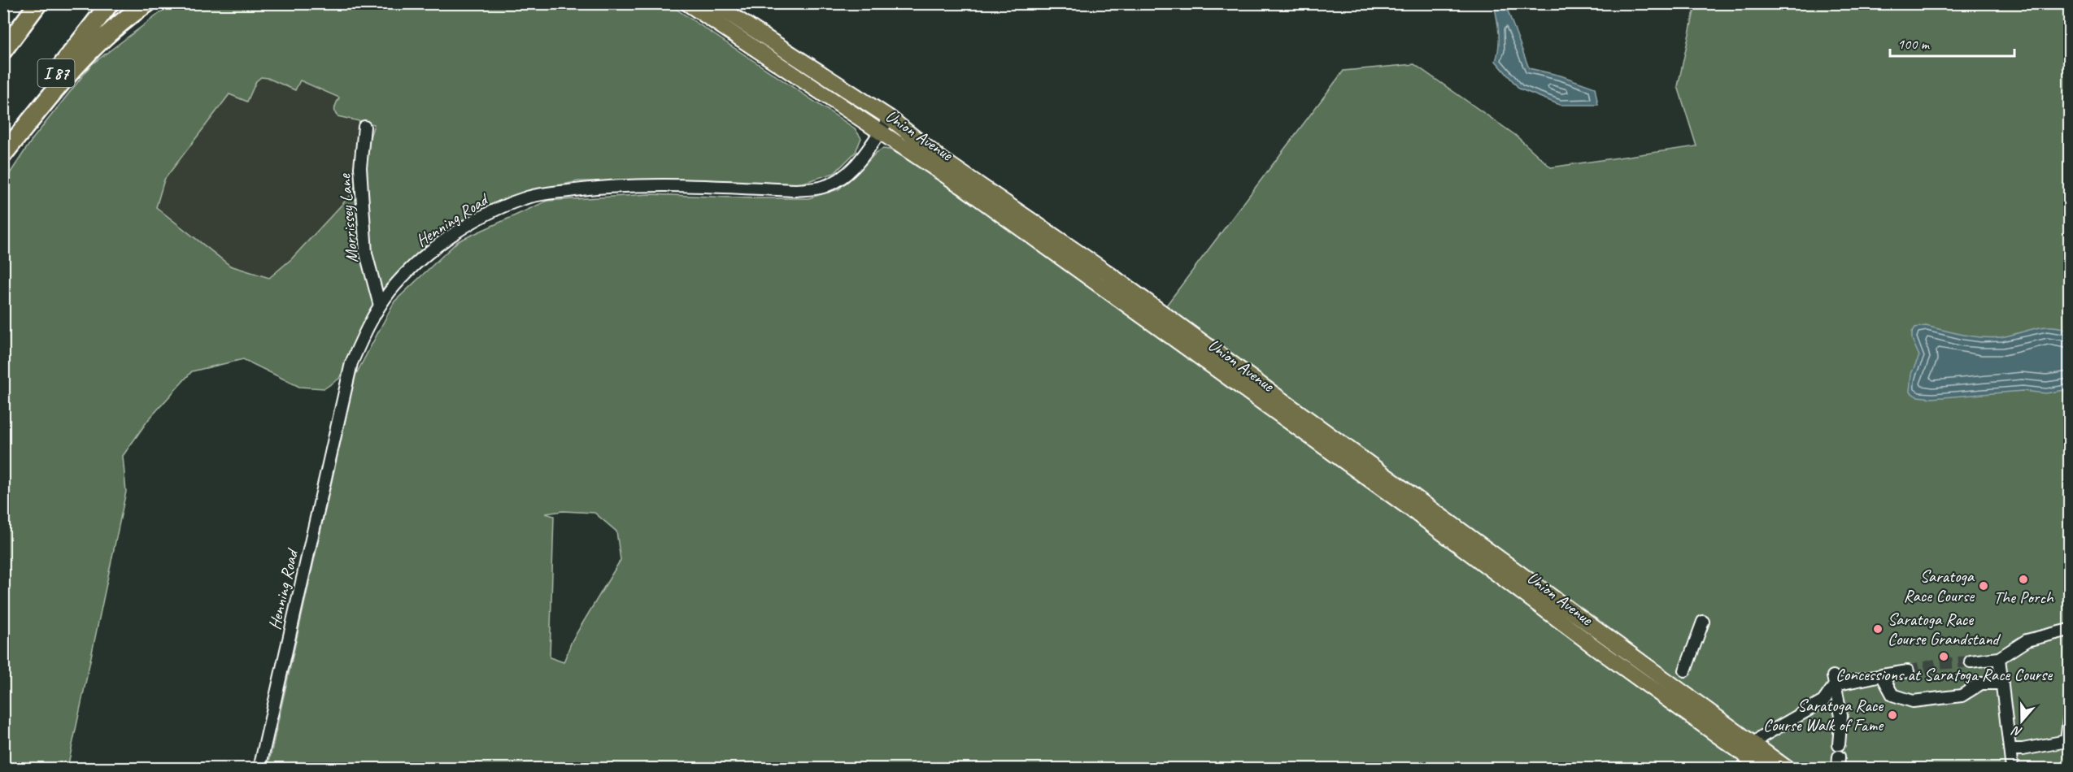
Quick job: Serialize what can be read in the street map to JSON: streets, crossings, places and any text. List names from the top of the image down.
{
  "streets": {
    "highway": ["I 87"],
    "main road": ["Union Avenue"],
    "street": ["Morrissey Lane", "Henning Road"]
  },
  "crossings": [
    ["Union Avenue", "Henning Road"],
    ["Morrissey Lane", "Henning Road"]
  ],
  "places": [
    "The Porch",
    "Saratoga Race Course",
    "Saratoga Race Course Grandstand",
    "Concessions at Saratoga Race Course",
    "Saratoga Race Course Walk of Fame"
  ],
  "scale_bar": "100 m",
  "north": "bottom"
}
